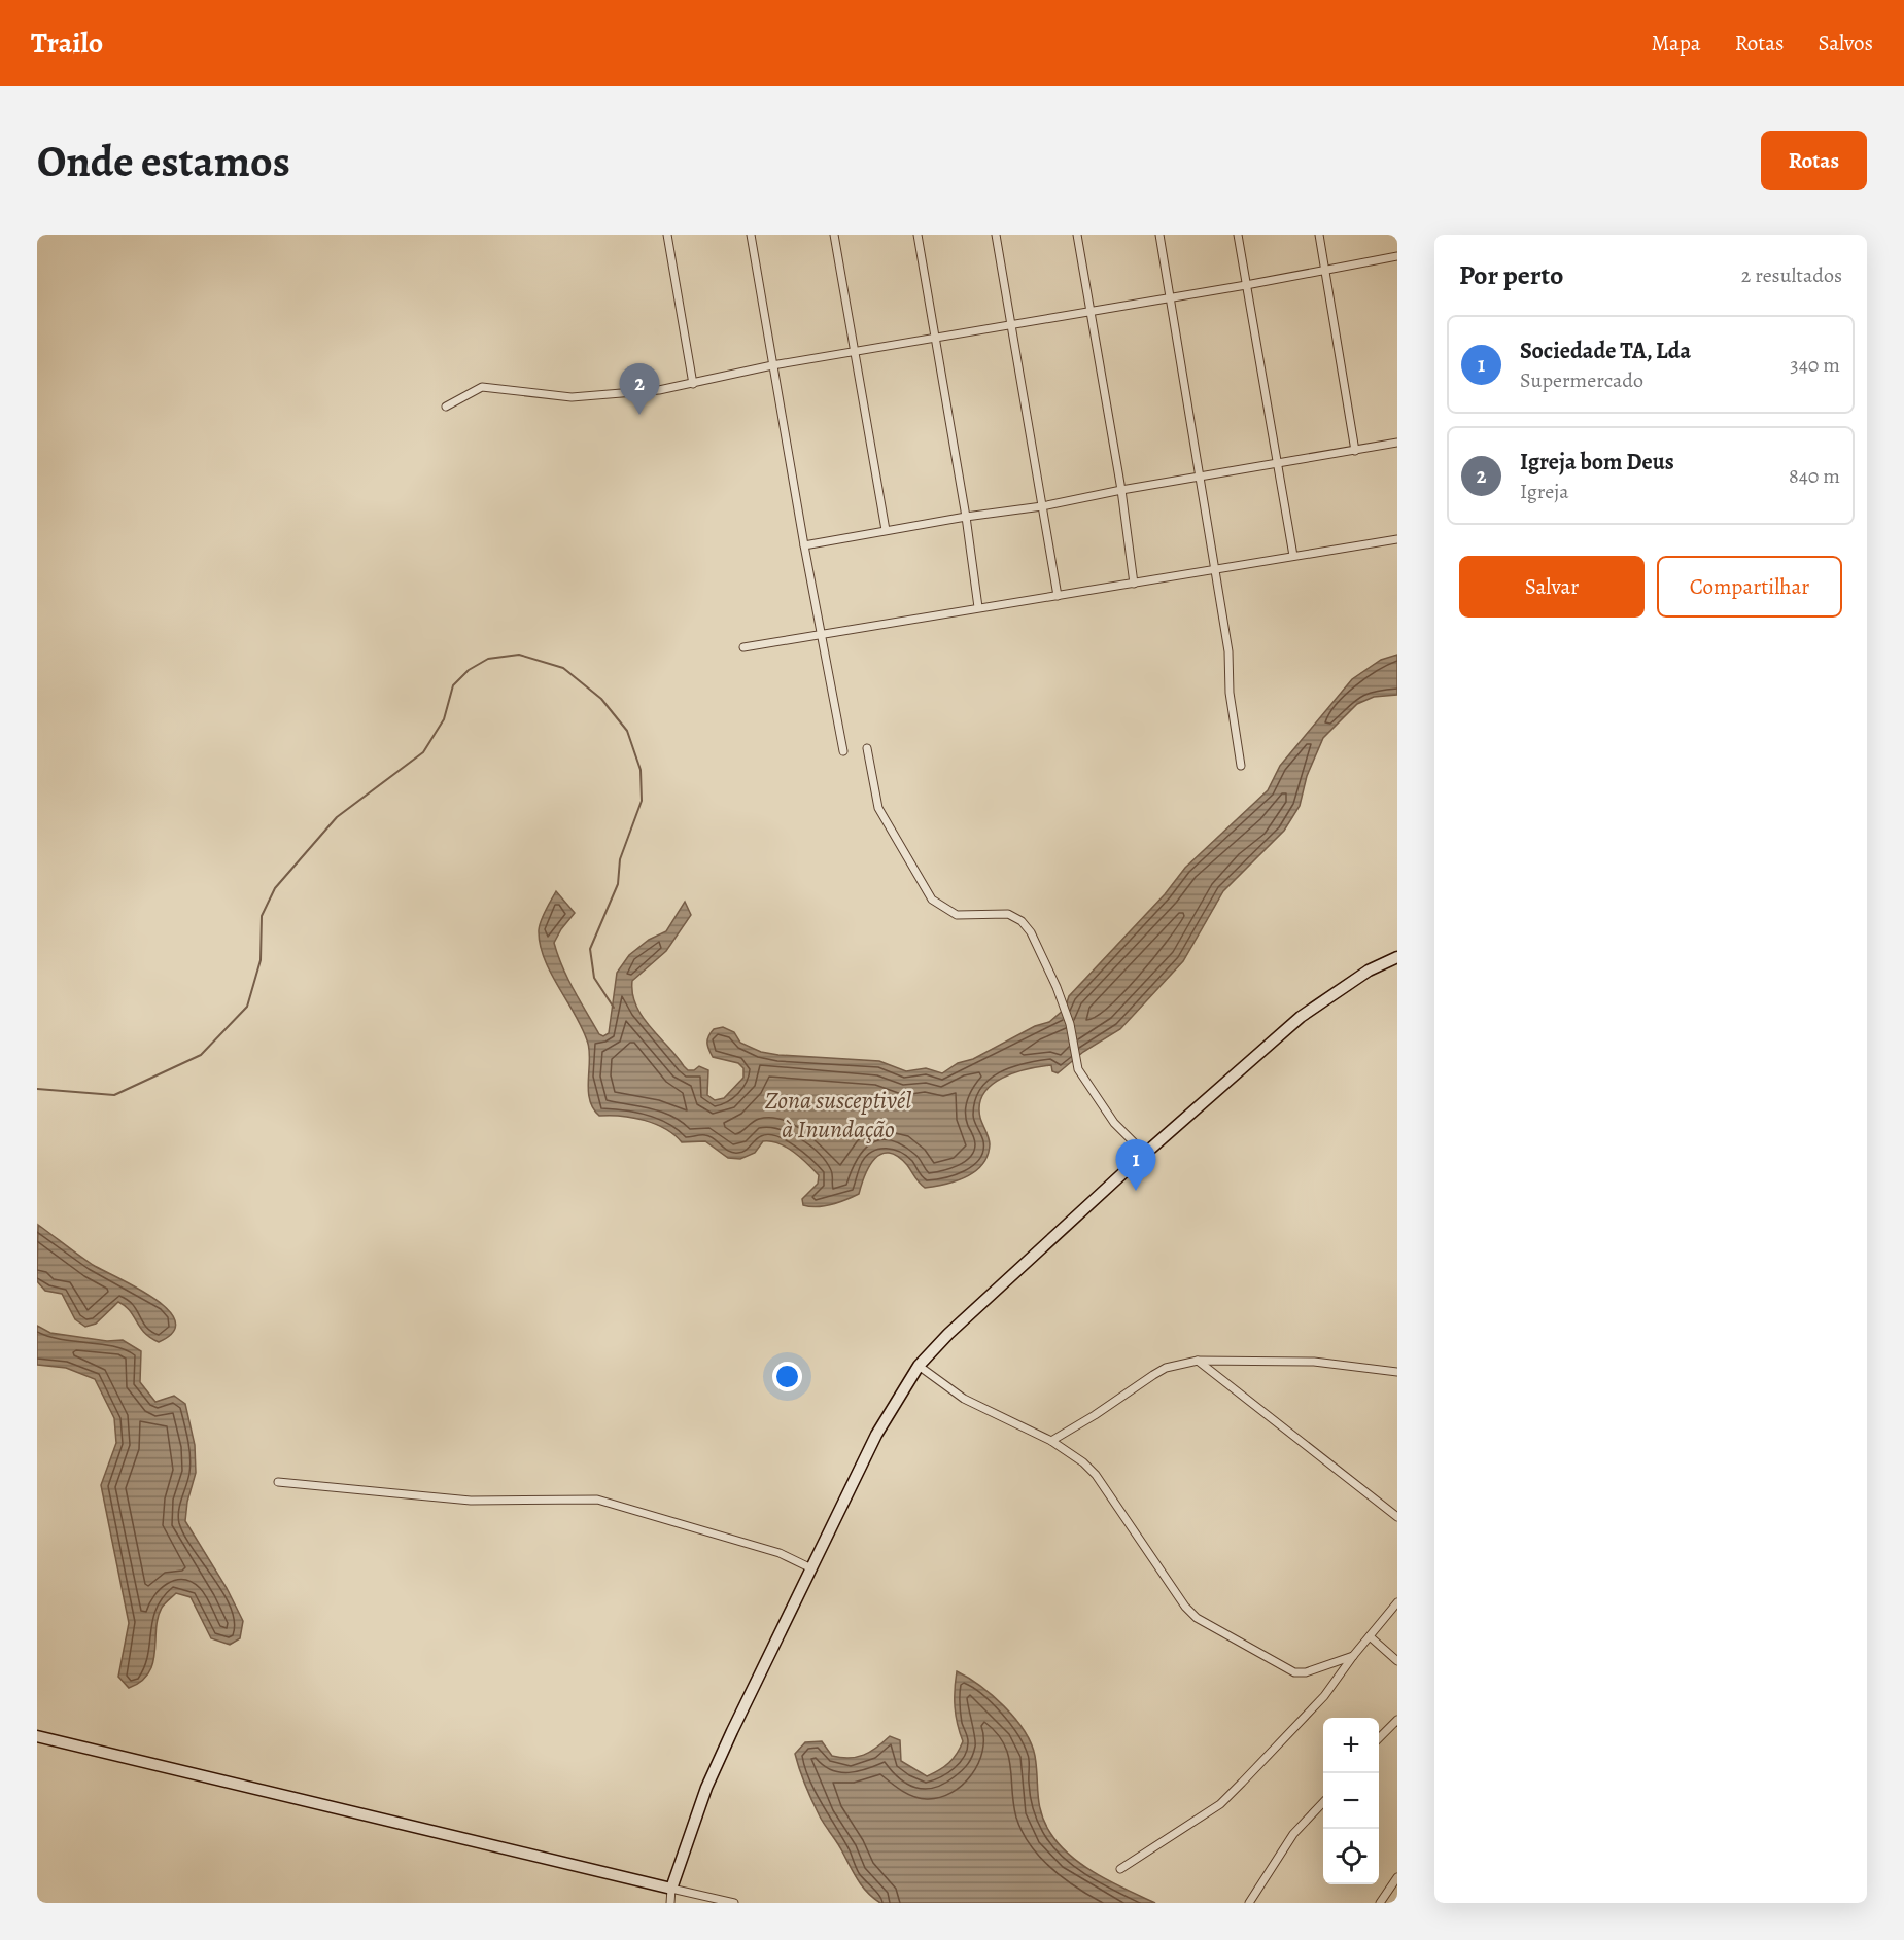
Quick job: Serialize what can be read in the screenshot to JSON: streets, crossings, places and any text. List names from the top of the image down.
{
  "water": ["Zona susceptivél à Inundação"],
  "page": {
    "header": "Trailo",
    "nav": ["Mapa", "Rotas", "Salvos"],
    "buttons": [
      "Rotas",
      ["Salvar", "Compartilhar"]
    ],
    "title": "Onde estamos",
    "heading": ["Por perto", "2 resultados"],
    "list": [
      {
        "mark": "1",
        "name": "Sociedade TA, Lda",
        "note": "Supermercado",
        "value": "340 m"
      },
      {
        "mark": "2",
        "name": "Igreja bom Deus",
        "note": "Igreja",
        "value": "840 m"
      }
    ],
    "pins": ["2", "1"],
    "map_buttons": ["+", "−"]
  }
}
